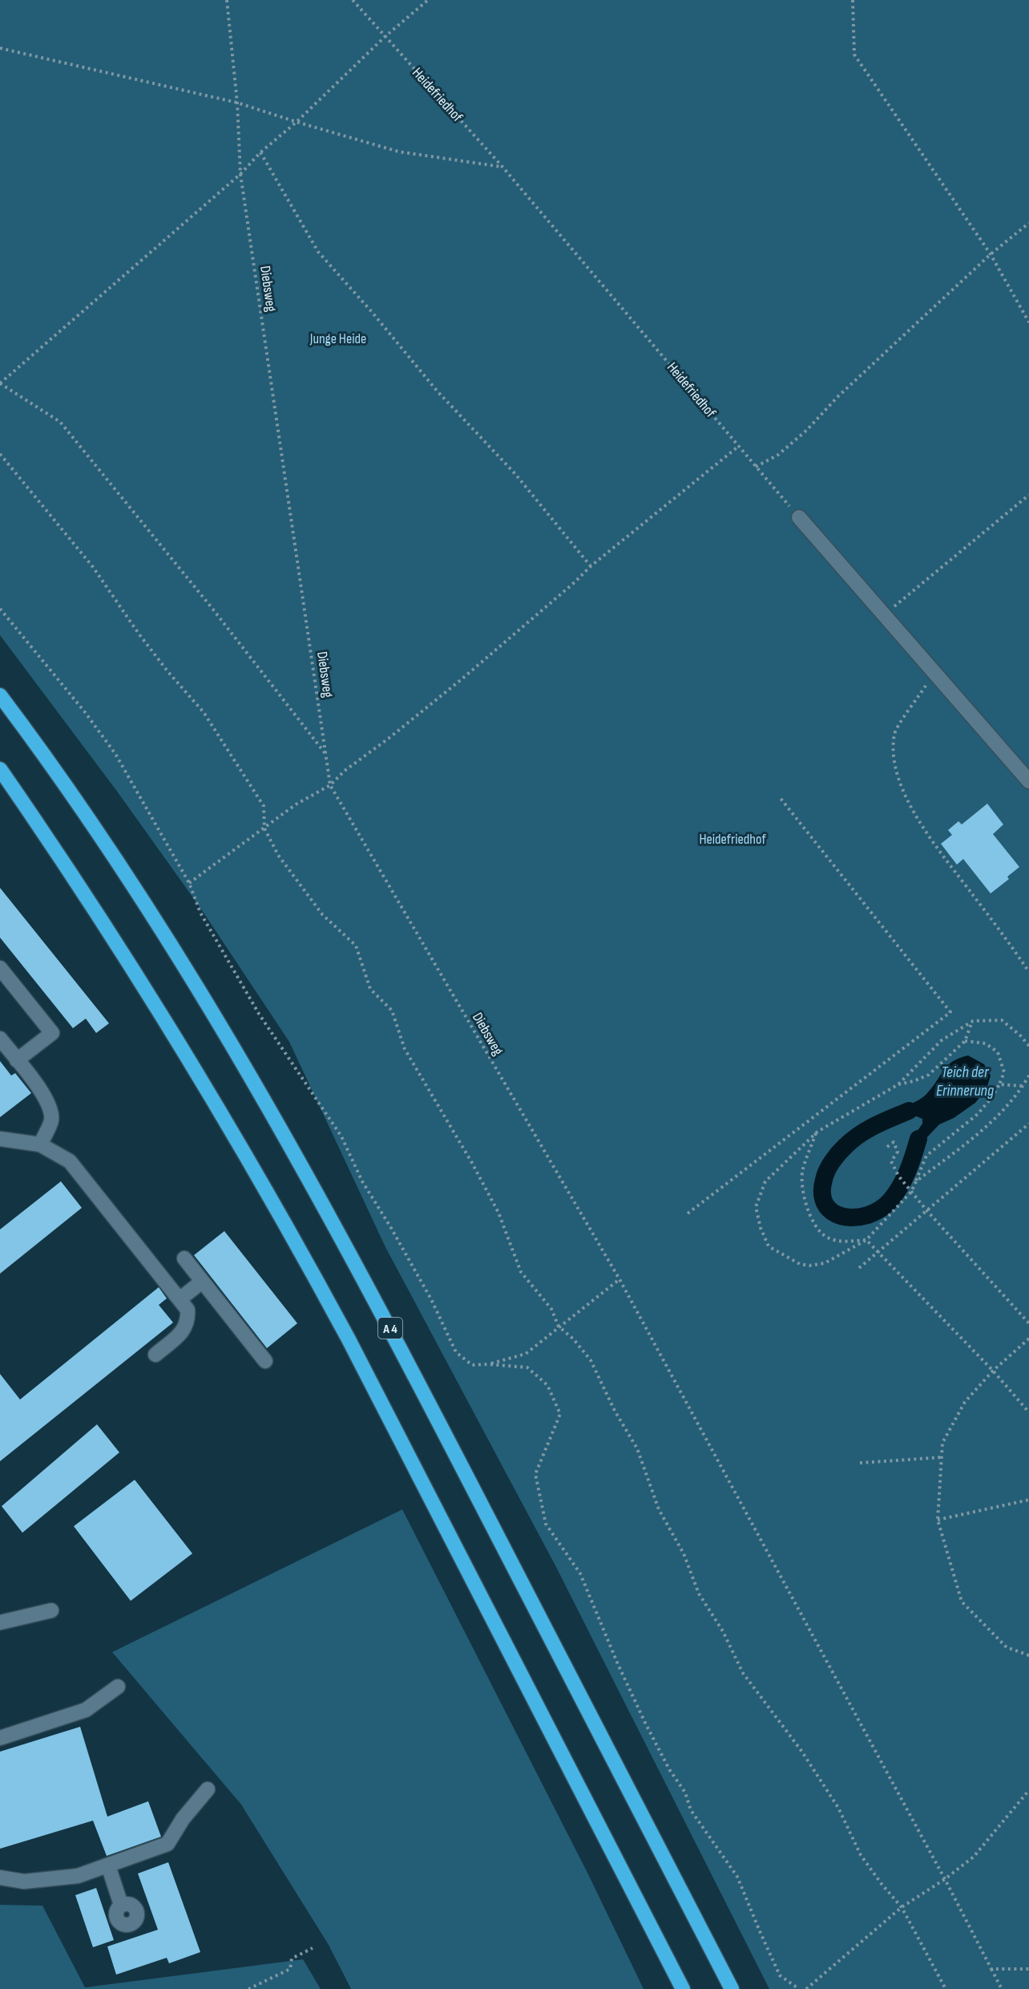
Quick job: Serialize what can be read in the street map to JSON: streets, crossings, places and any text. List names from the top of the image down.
{
  "streets": {
    "highway": ["A 4"],
    "path": ["Heidefriedhof", "Diebsweg"]
  },
  "water": ["Teich der Erinnerung"],
  "parks": ["Junge Heide", "Heidefriedhof"]
}
